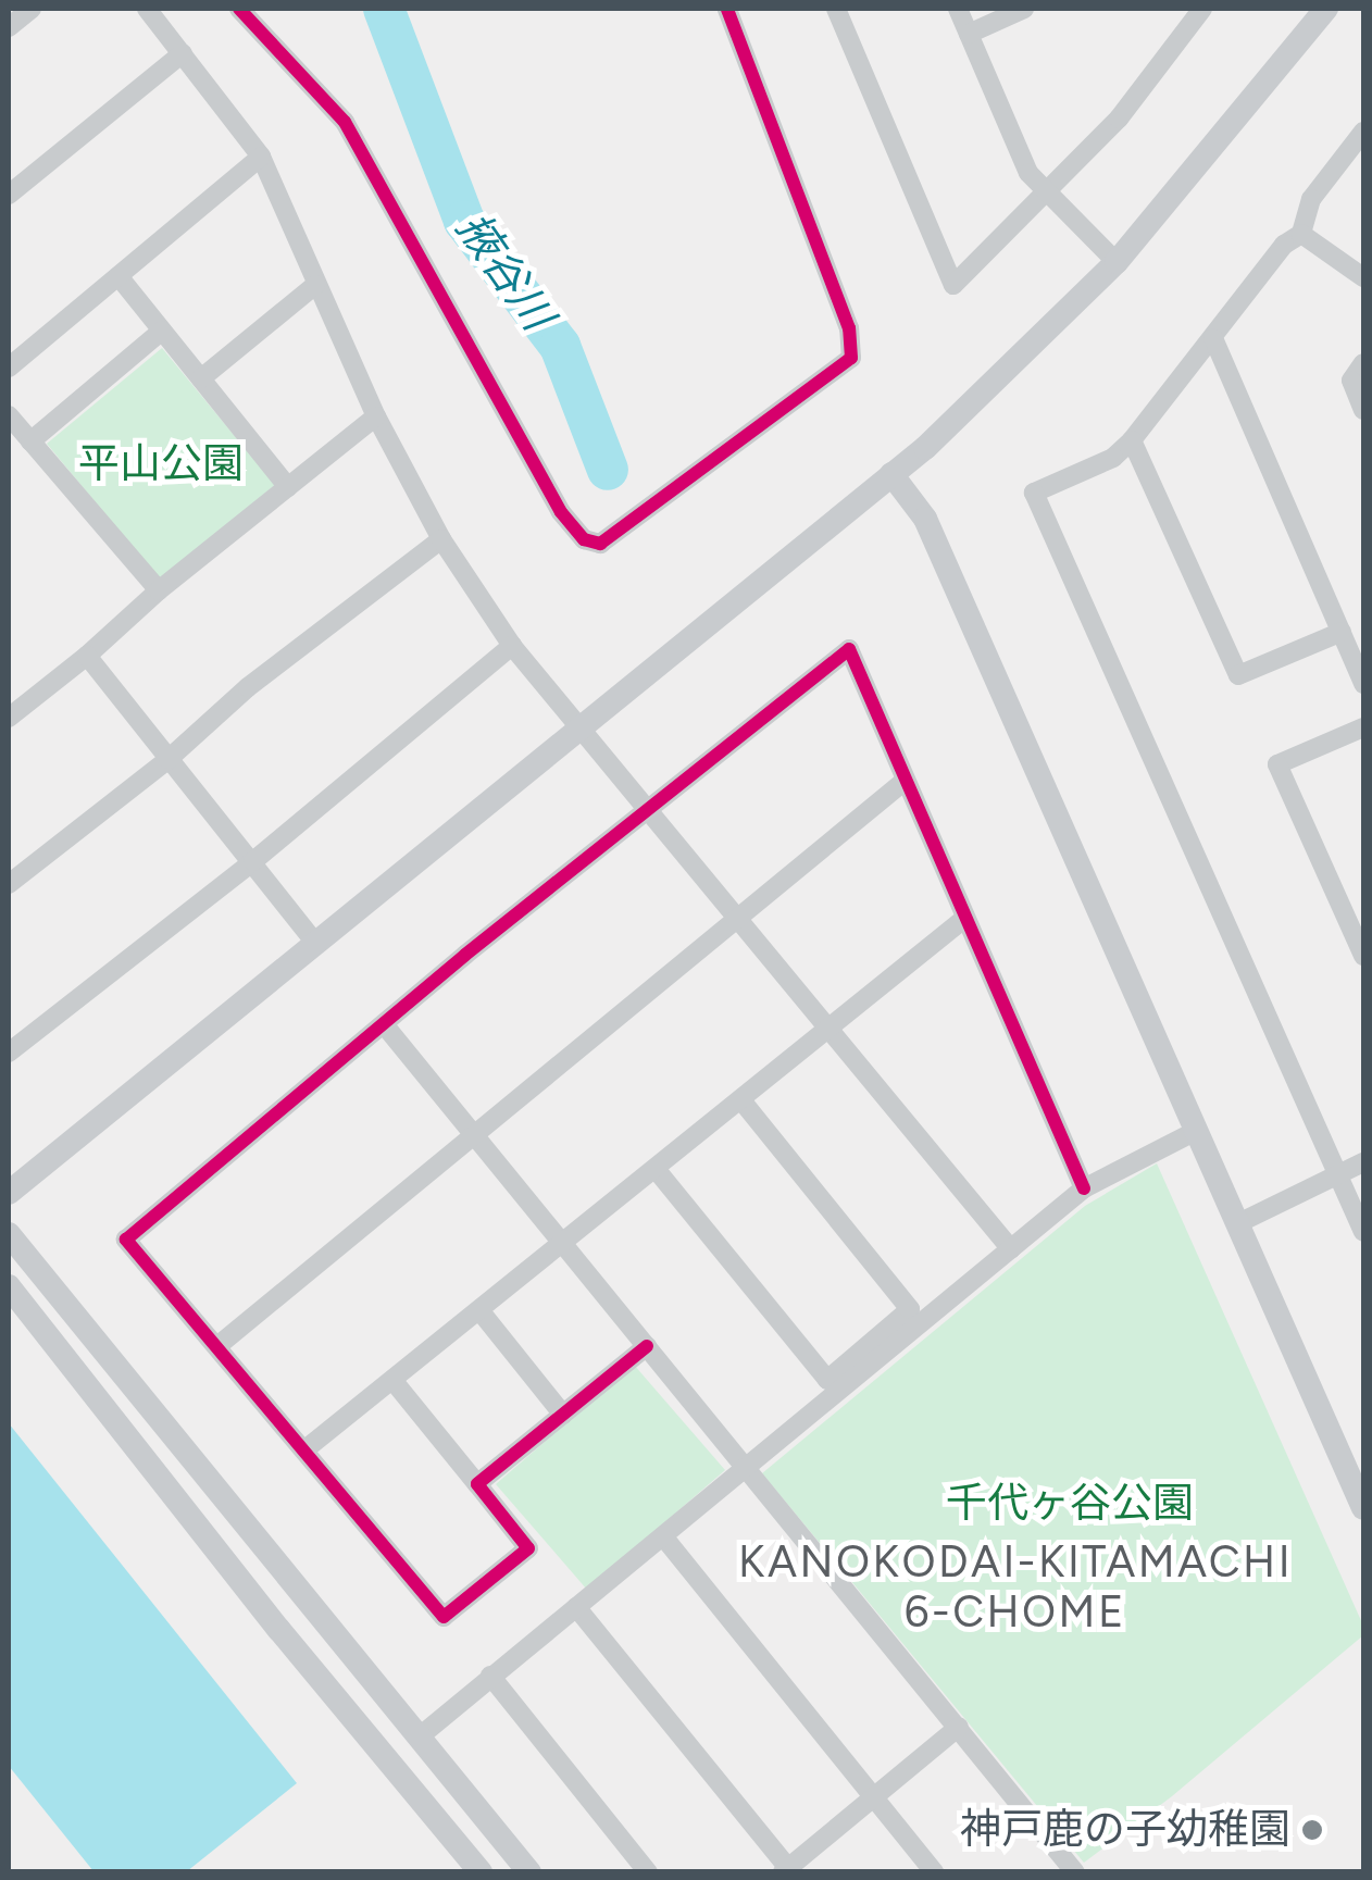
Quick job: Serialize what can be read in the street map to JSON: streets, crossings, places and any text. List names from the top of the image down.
{
  "districts": ["KANOKODAI-KITAMACHI 6-CHOME"],
  "water": ["掖谷川"],
  "parks": ["平山公園", "千代ヶ谷公園"],
  "places": ["神戸鹿の子幼稚園"]
}
